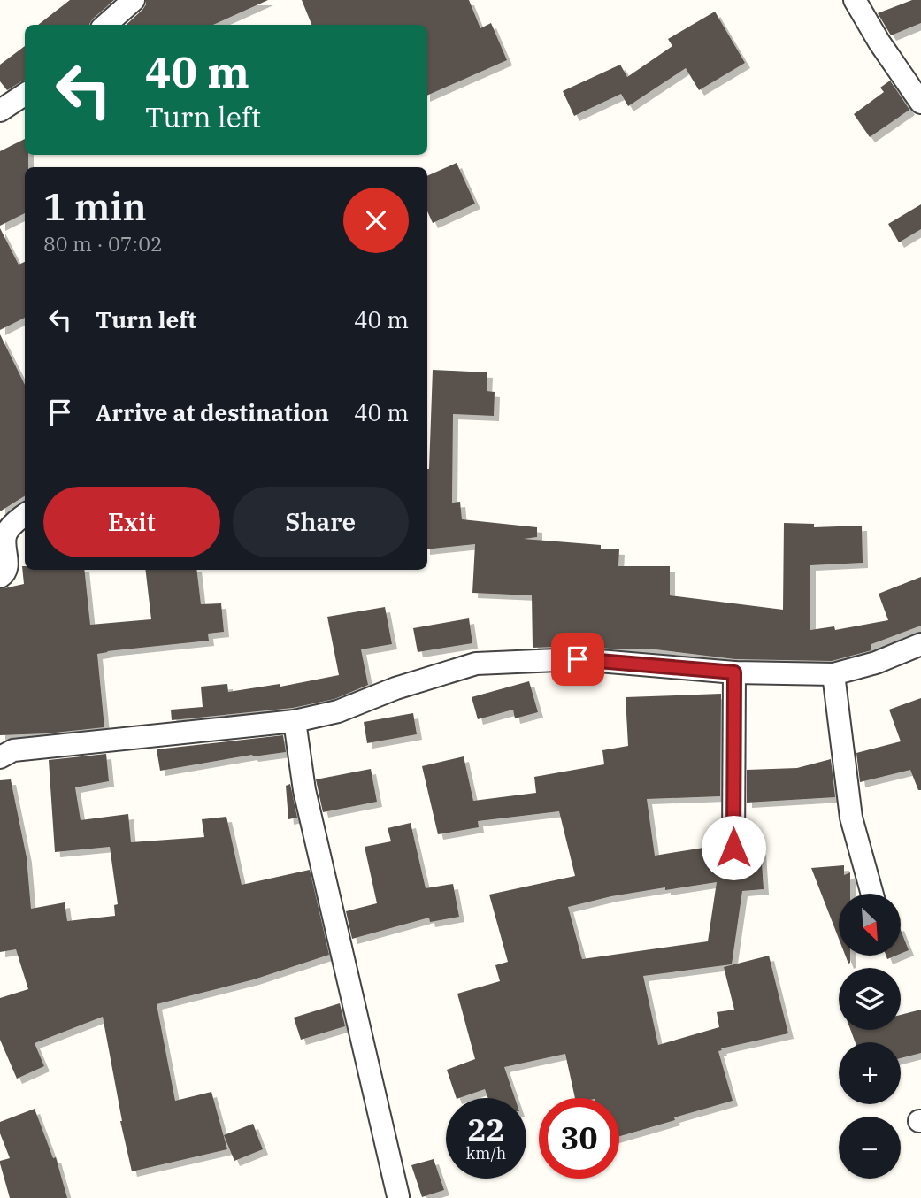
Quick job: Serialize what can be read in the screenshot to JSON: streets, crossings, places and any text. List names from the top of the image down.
{
  "north": "bottom right",
  "page": {
    "turn": ["40 m", "Turn left"],
    "heading": ["1 min", "80 m · 07:02"],
    "list": [
      {
        "name": "Turn left",
        "value": "40 m"
      },
      {
        "name": "Arrive at destination",
        "value": "40 m"
      }
    ],
    "buttons": ["Exit", "Share"],
    "map_buttons": ["+", "−"],
    "speed": "22 km/h",
    "limit": "30"
  }
}
